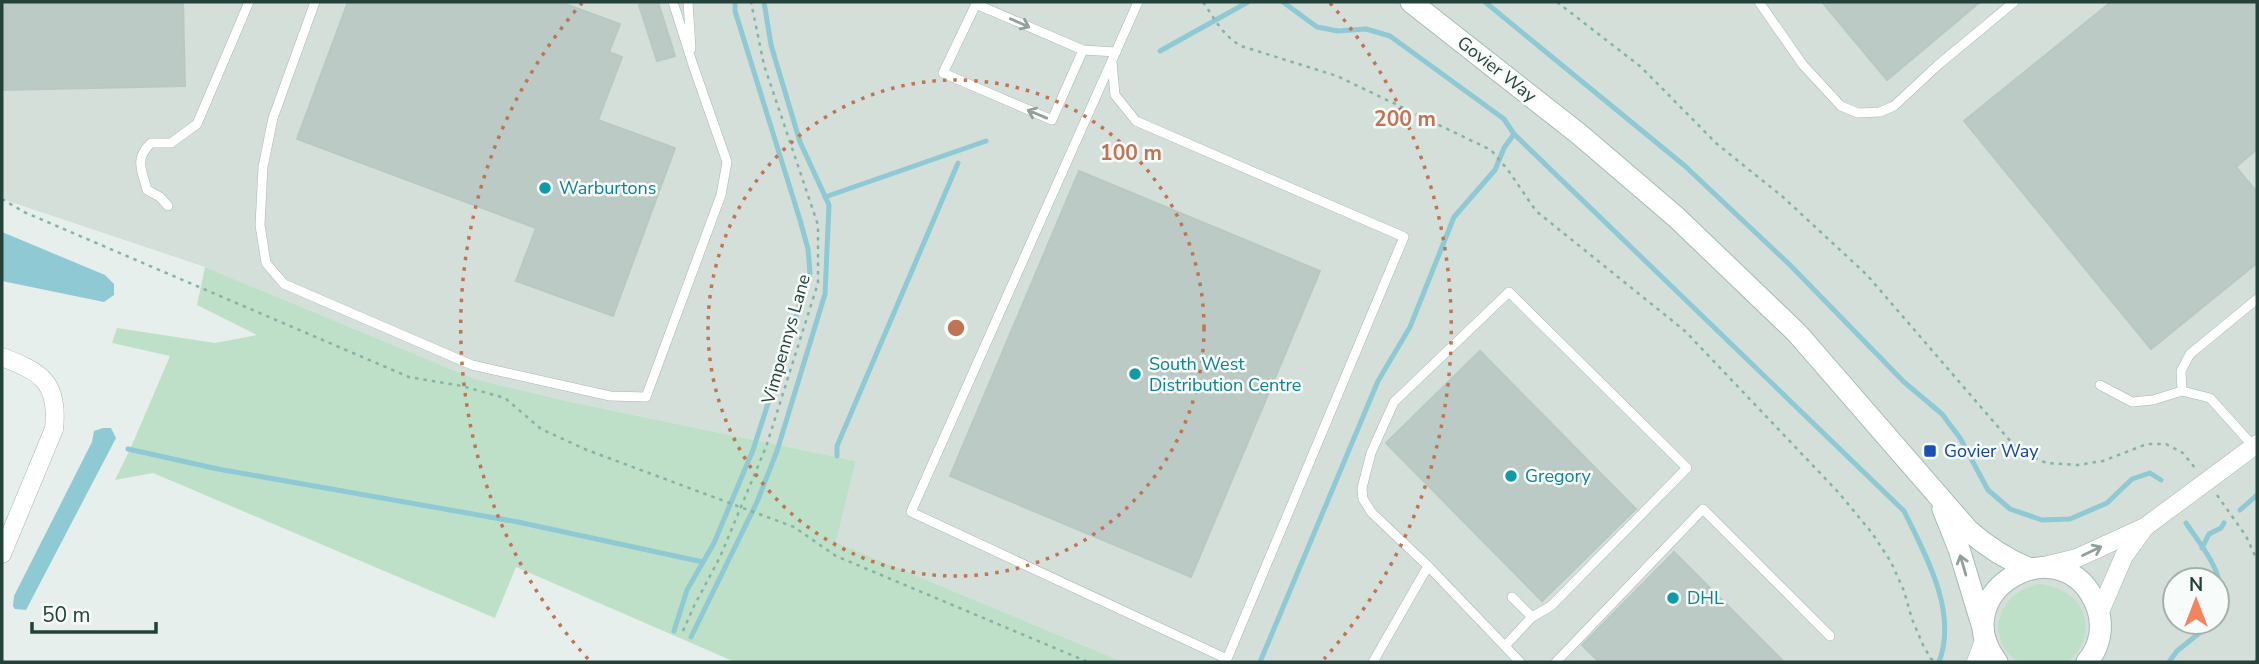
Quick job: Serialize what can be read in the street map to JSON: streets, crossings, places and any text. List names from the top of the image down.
{
  "streets": {
    "street": ["Govier Way"],
    "path": ["Vimpennys Lane"]
  },
  "places": {
    "other": [
      "Warburtons",
      "South West Distribution Centre",
      "Gregory",
      "DHL"
    ],
    "transit": ["Govier Way"]
  },
  "scale_bar": "50 m",
  "north": "top",
  "rings": ["200 m", "100 m"]
}
